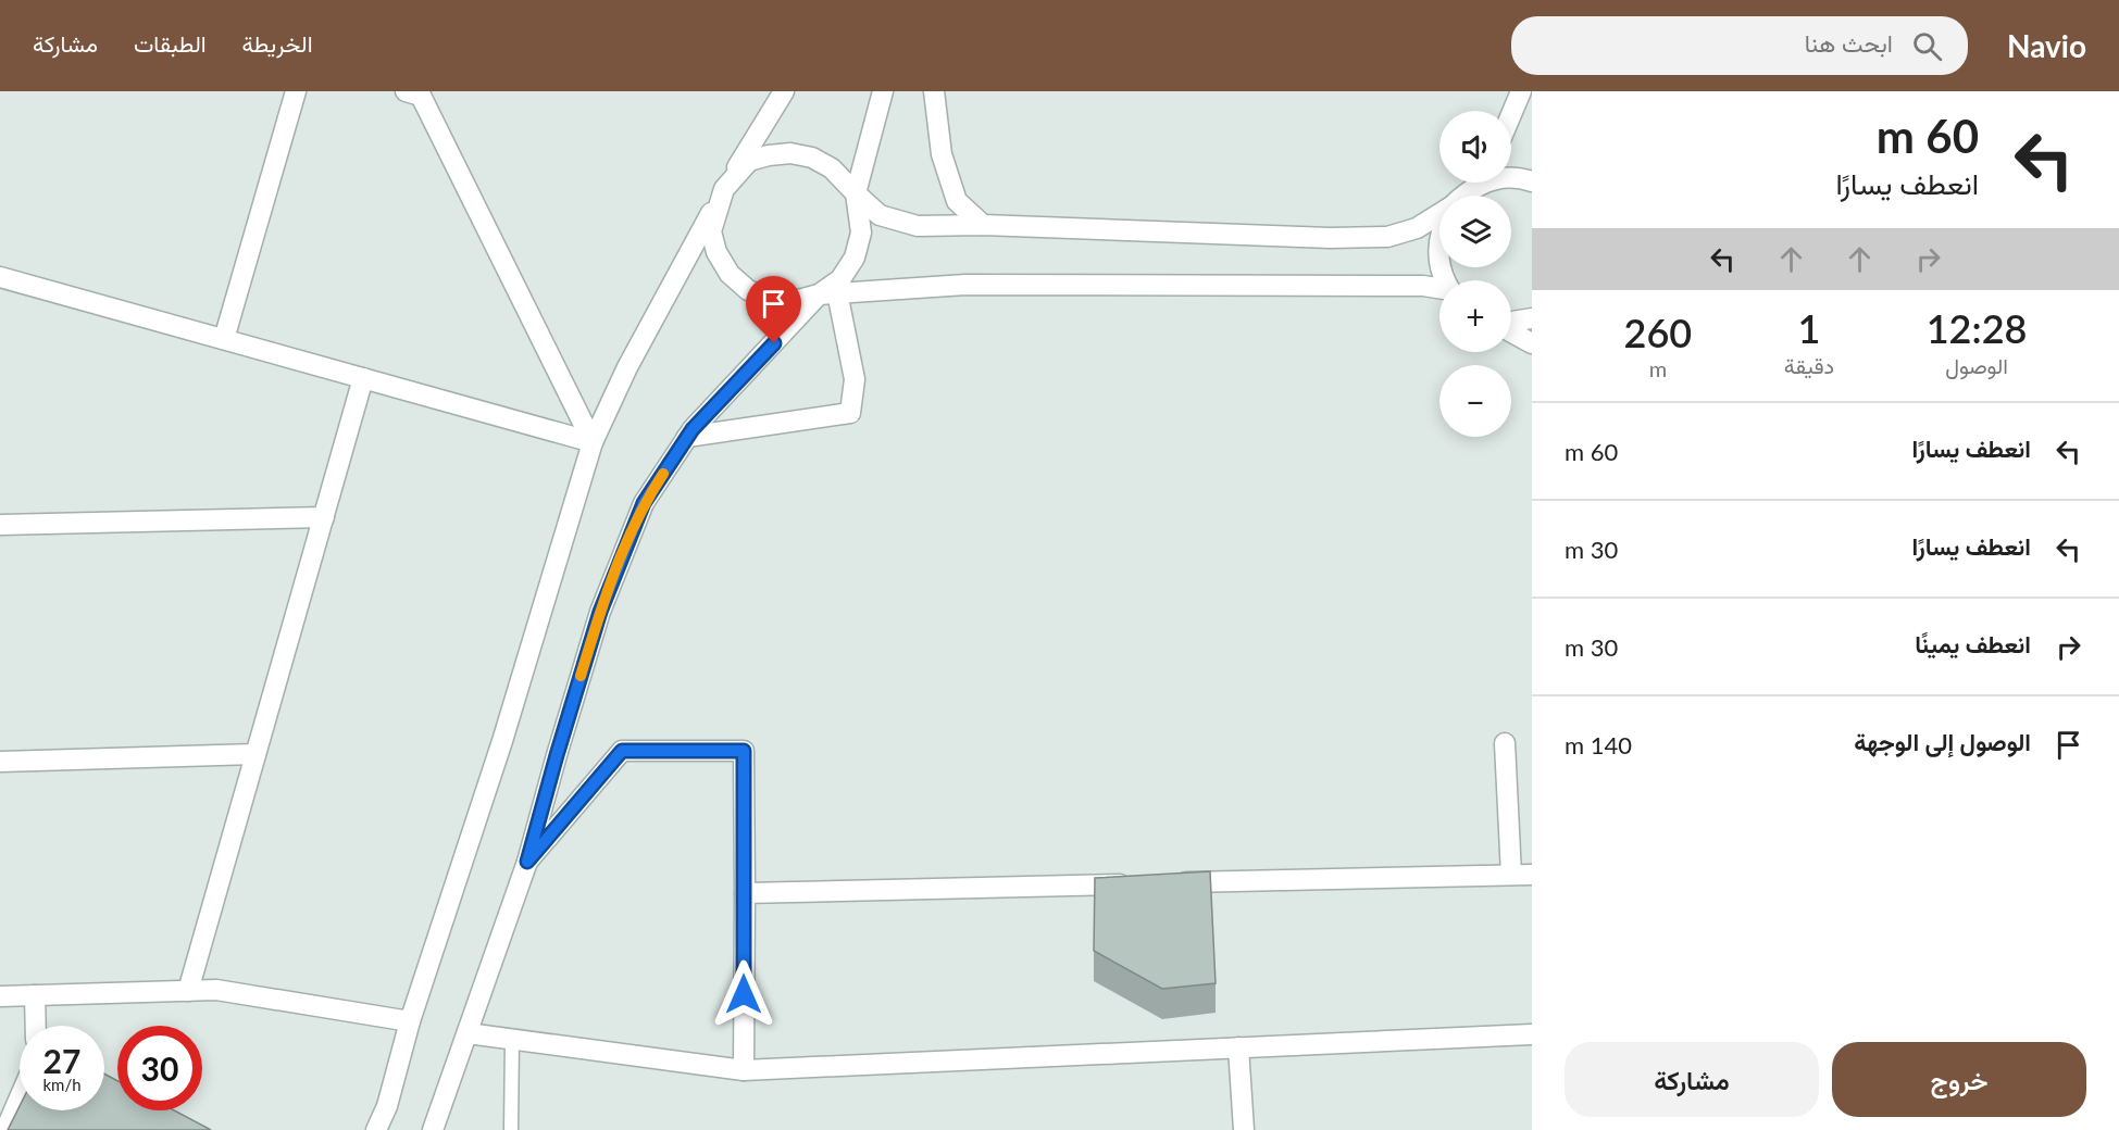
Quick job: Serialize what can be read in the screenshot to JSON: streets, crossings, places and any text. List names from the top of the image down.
{
  "page": {
    "header": "Navio",
    "search": "ابحث هنا",
    "nav": ["الخريطة", "الطبقات", "مشاركة"],
    "turn": ["60 m", "انعطف يسارًا"],
    "map_buttons": ["+", "−"],
    "eta": [
      "12:28",
      "الوصول",
      "1",
      "دقيقة",
      "260",
      "m"
    ],
    "list": [
      {
        "name": "انعطف يسارًا",
        "value": "60 m"
      },
      {
        "name": "انعطف يسارًا",
        "value": "30 m"
      },
      {
        "name": "انعطف يمينًا",
        "value": "30 m"
      },
      {
        "name": "الوصول إلى الوجهة",
        "value": "140 m"
      }
    ],
    "speed": "27 km/h",
    "limit": "30",
    "buttons": ["خروج", "مشاركة"]
  }
}
